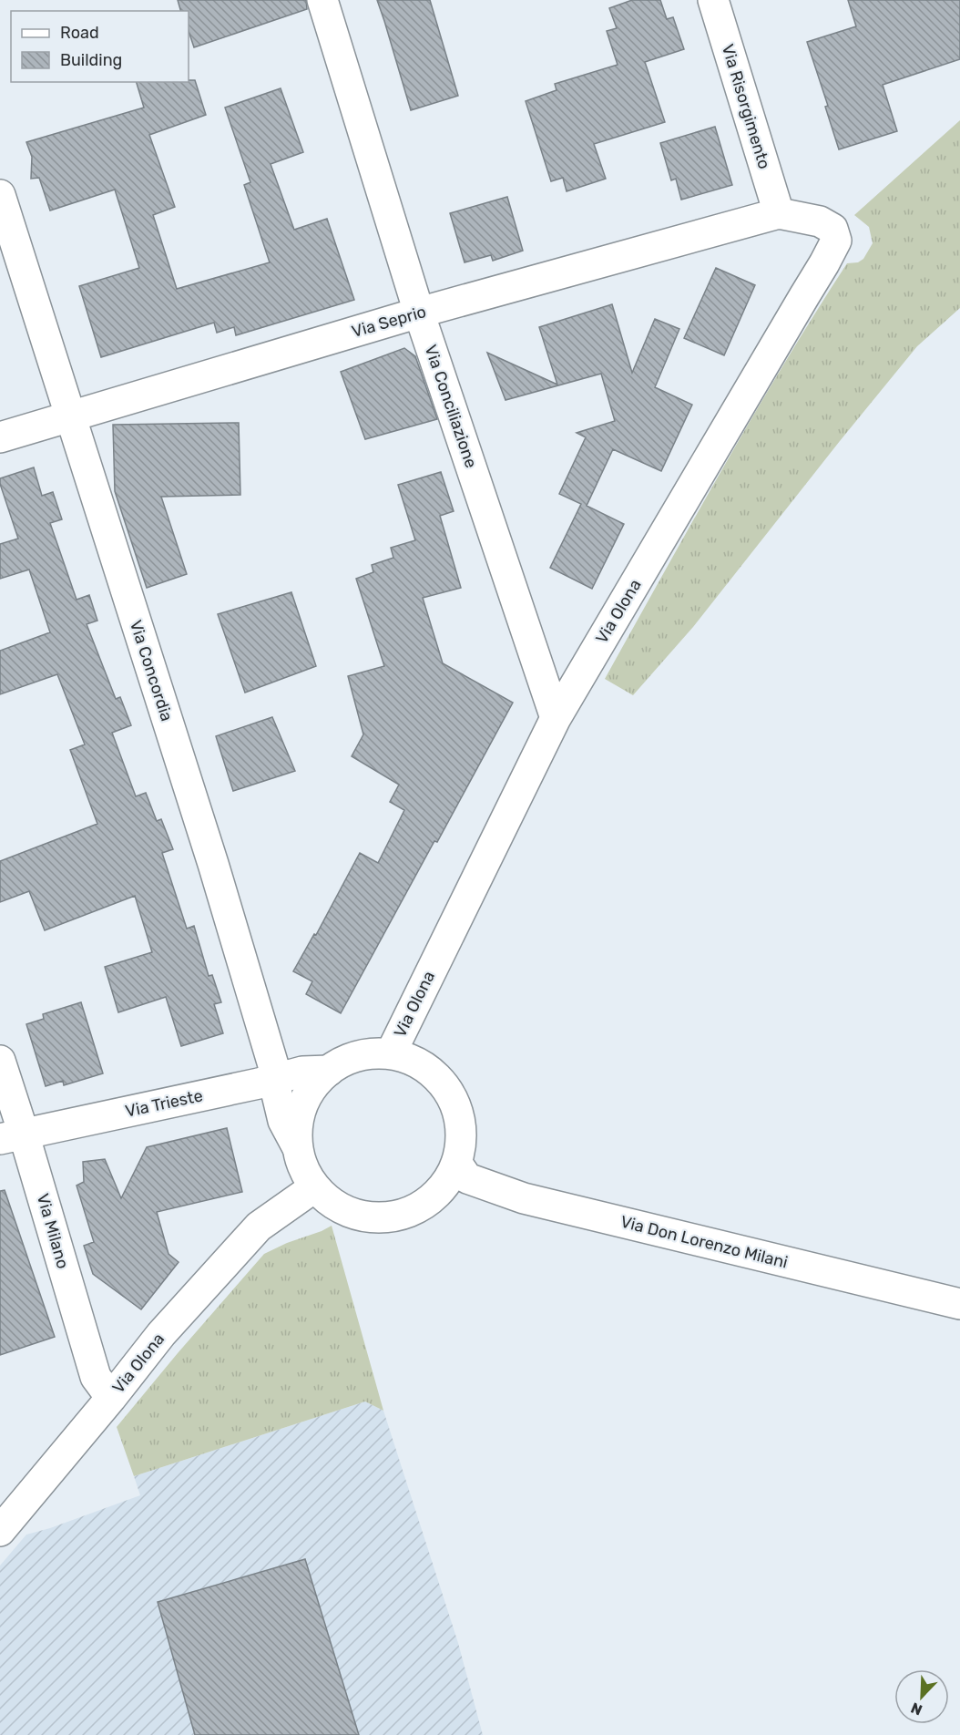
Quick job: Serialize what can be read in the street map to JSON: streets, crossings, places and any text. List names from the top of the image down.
{
  "streets": {
    "street": [
      "Via Risorgimento",
      "Via Seprio",
      "Via Conciliazione",
      "Via Olona",
      "Via Concordia",
      "Via Trieste",
      "Via Milano",
      "Via Don Lorenzo Milani"
    ]
  },
  "crossings": [
    ["Via Risorgimento", "Via Seprio"],
    ["Via Risorgimento", "Via Olona"],
    ["Via Seprio", "Via Conciliazione"],
    ["Via Seprio", "Via Olona"],
    ["Via Seprio", "Via Concordia"],
    ["Via Conciliazione", "Via Olona"],
    ["Via Olona", "Via Concordia"],
    ["Via Olona", "Via Trieste"],
    ["Via Olona", "Via Milano"],
    ["Via Olona", "Via Don Lorenzo Milani"],
    ["Via Concordia", "Via Trieste"],
    ["Via Concordia", "Via Don Lorenzo Milani"],
    ["Via Trieste", "Via Milano"],
    ["Via Trieste", "Via Don Lorenzo Milani"]
  ],
  "legend": ["Road", "Building"],
  "north": "bottom left"
}
